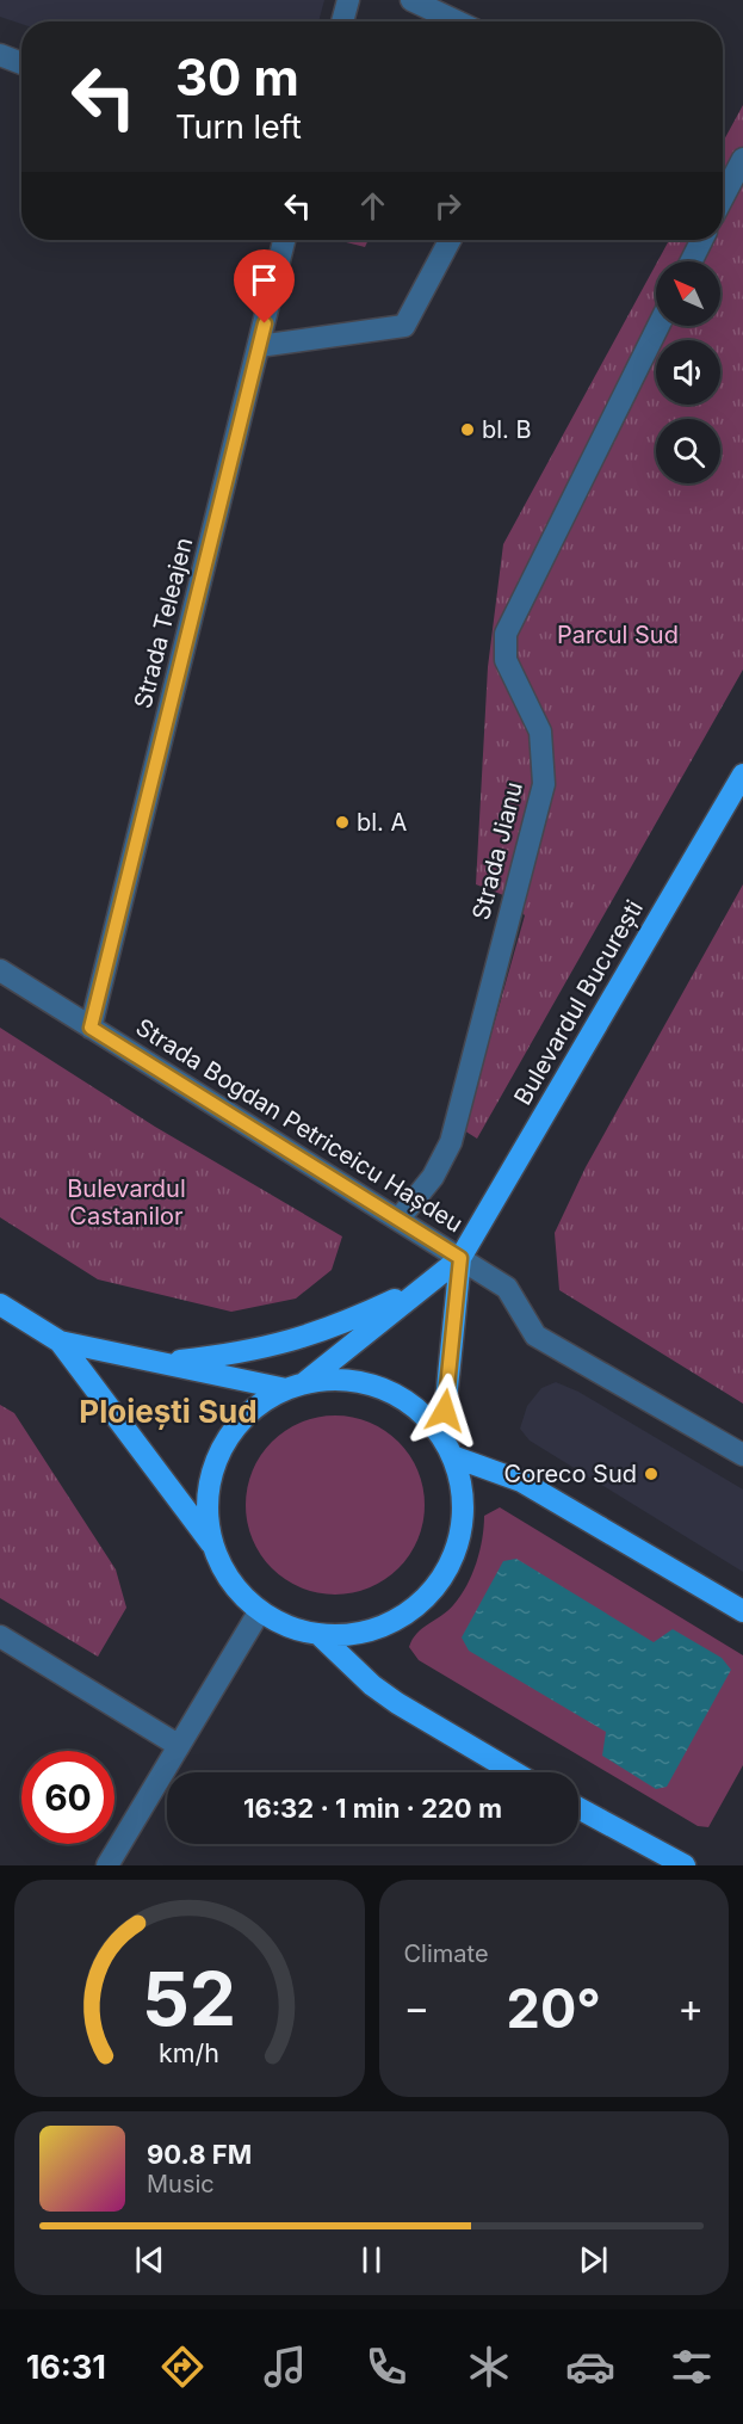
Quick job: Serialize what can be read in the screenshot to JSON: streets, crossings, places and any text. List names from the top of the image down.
{
  "streets": {
    "main road": ["Bulevardul București"],
    "street": ["Strada Teleajen", "Strada Jianu", "Strada Bogdan Petriceicu Hașdeu"]
  },
  "crossings": [
    ["Strada Teleajen", "Strada Bogdan Petriceicu Hașdeu"],
    ["Strada Jianu", "Strada Bogdan Petriceicu Hașdeu"],
    ["Bulevardul București", "Strada Bogdan Petriceicu Hașdeu"]
  ],
  "districts": ["Ploiești Sud"],
  "parks": ["Parcul Sud", "Bulevardul Castanilor"],
  "places": ["bl. B", "bl. A", "Coreco Sud"],
  "north": "top left",
  "page": {
    "turn": ["30 m", "Turn left"],
    "limit": "60",
    "trip": "16:32 · 1 min · 220 m",
    "tile": "Climate",
    "heat": ["−", "20°", "+"],
    "song": ["90.8 FM", "Music"],
    "tabs": "16:31",
    "gauge": ["52", "km/h"]
  }
}
